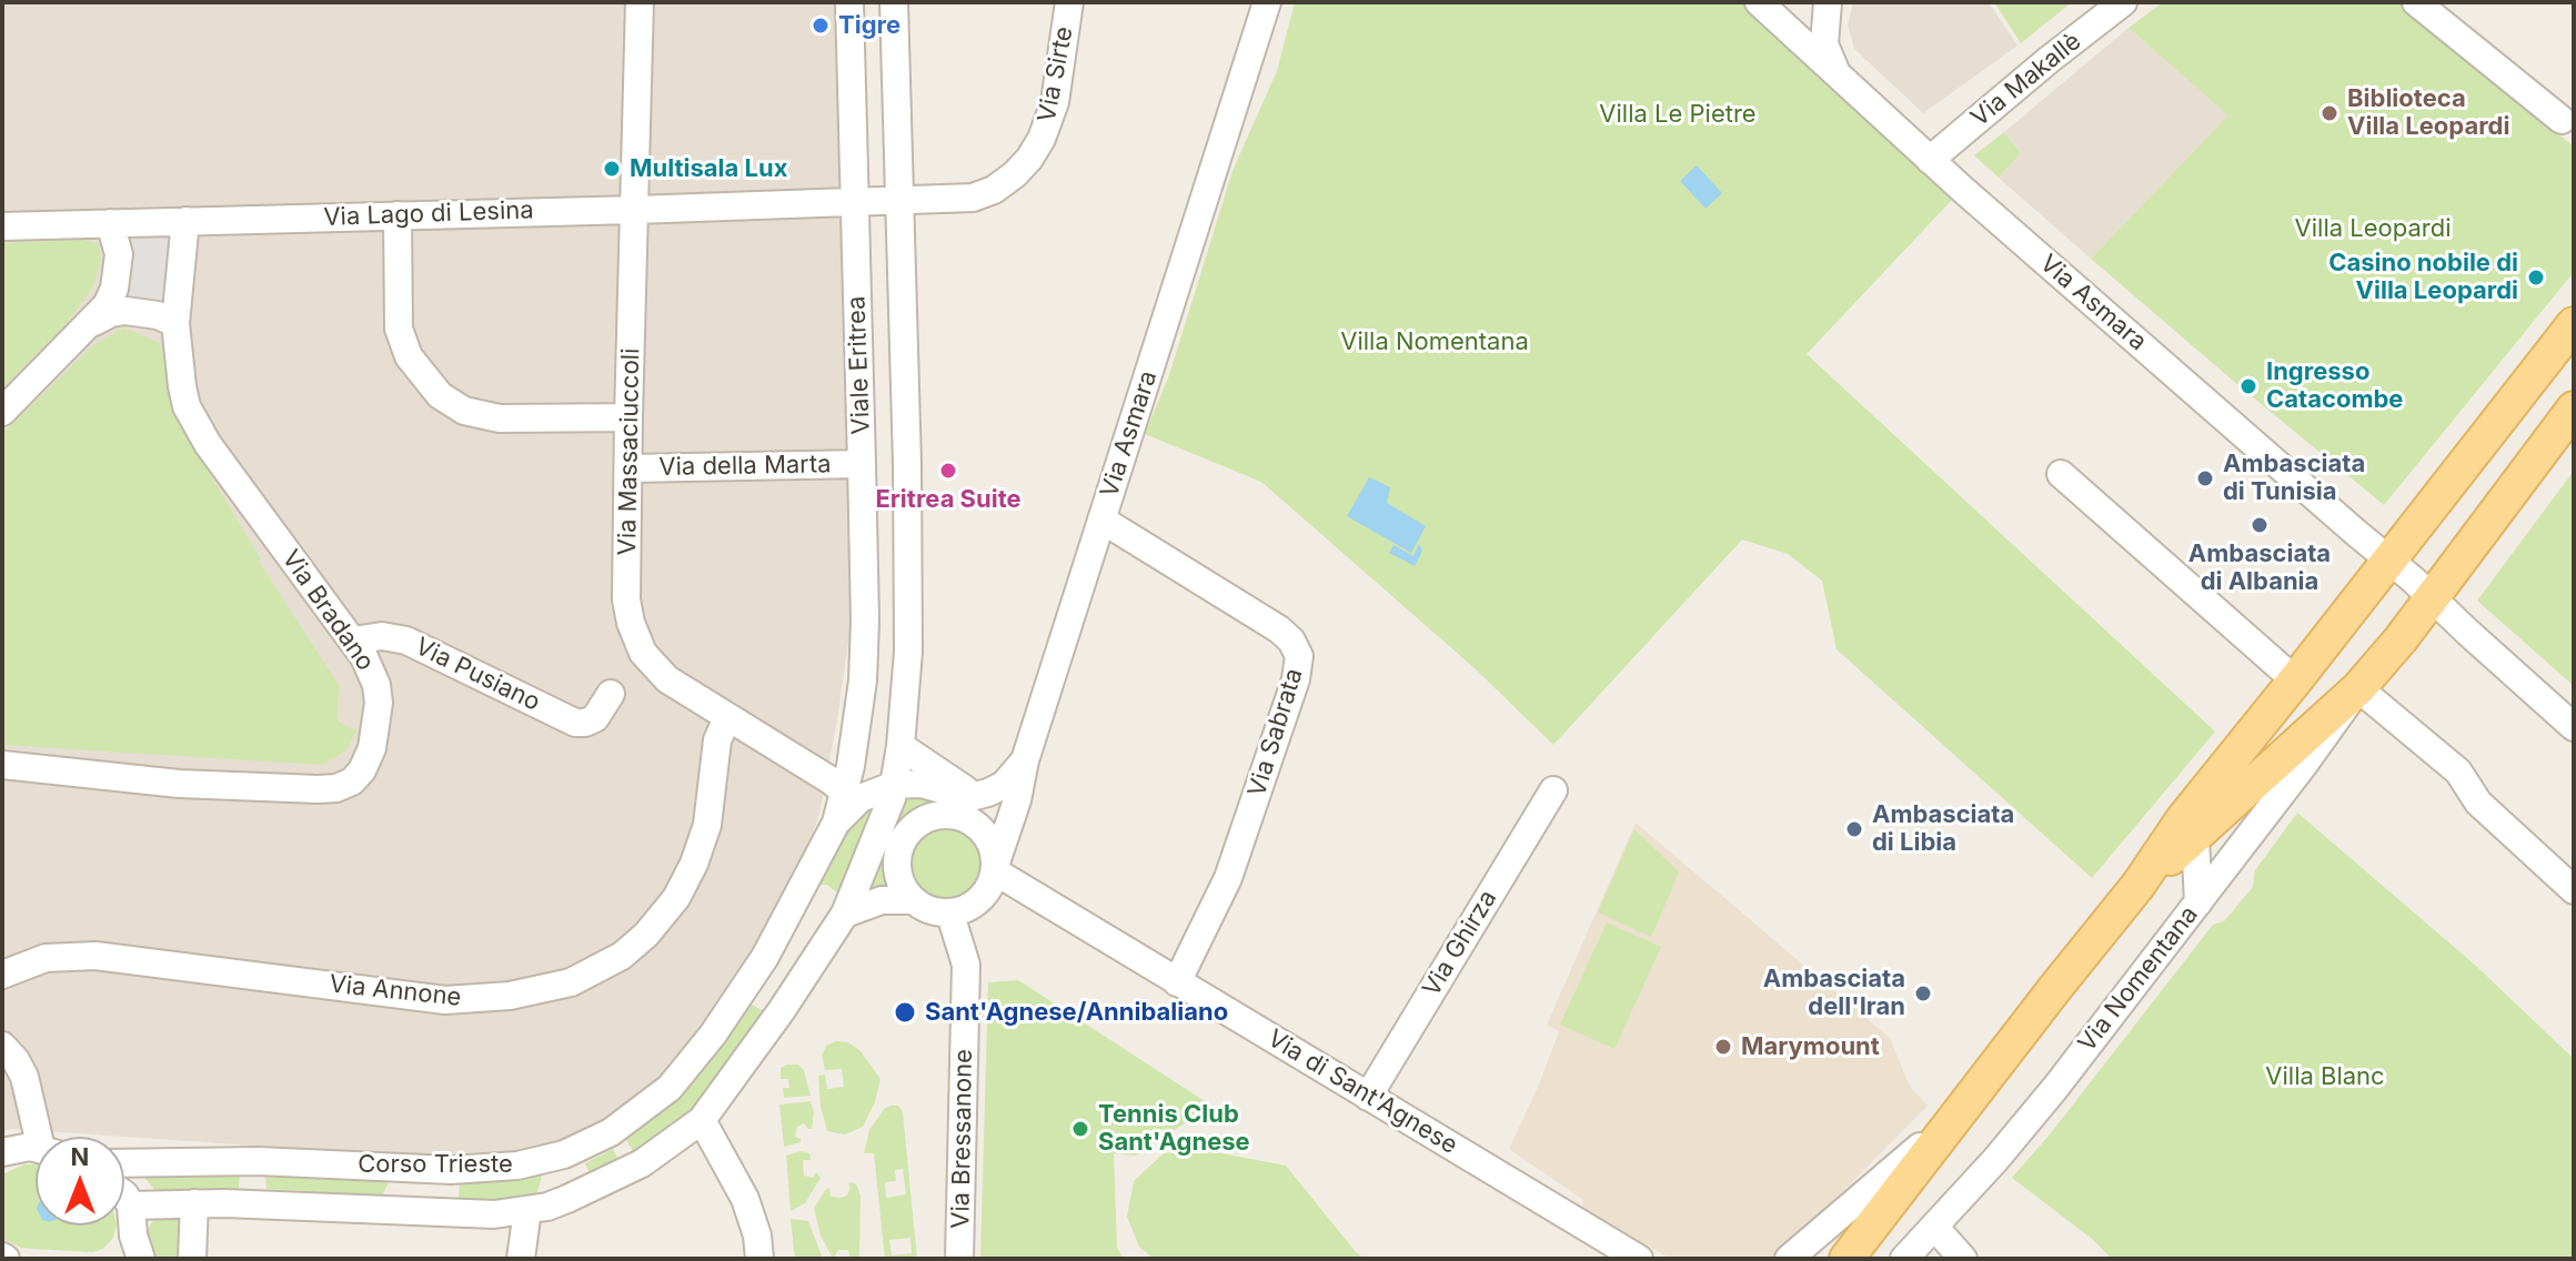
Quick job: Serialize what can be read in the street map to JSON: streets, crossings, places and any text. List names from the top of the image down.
{
  "streets": {
    "main road": ["Via Nomentana"],
    "street": [
      "Via Sirte",
      "Via Makallè",
      "Via Lago di Lesina",
      "Via Asmara",
      "Viale Eritrea",
      "Via Massaciuccoli",
      "Via della Marta",
      "Via Bradano",
      "Via Pusiano",
      "Via Sabrata",
      "Via Ghirza",
      "Via Annone",
      "Via di Sant'Agnese",
      "Via Bressanone",
      "Corso Trieste"
    ]
  },
  "crossings": [
    ["Via Sirte", "Via Lago di Lesina"],
    ["Via Sirte", "Viale Eritrea"],
    ["Via Makallè", "Via Asmara"],
    ["Via Lago di Lesina", "Viale Eritrea"],
    ["Via Lago di Lesina", "Via Massaciuccoli"],
    ["Via Lago di Lesina", "Via Bradano"],
    ["Via Asmara", "Via Sabrata"],
    ["Via Asmara", "Via Nomentana"],
    ["Via Asmara", "Via di Sant'Agnese"],
    ["Via Asmara", "Via Bressanone"],
    ["Viale Eritrea", "Via Massaciuccoli"],
    ["Viale Eritrea", "Via della Marta"],
    ["Viale Eritrea", "Corso Trieste"],
    ["Via Massaciuccoli", "Via della Marta"],
    ["Via Massaciuccoli", "Via Annone"],
    ["Via Bradano", "Via Pusiano"],
    ["Via Sabrata", "Via di Sant'Agnese"],
    ["Via Ghirza", "Via di Sant'Agnese"],
    ["Via di Sant'Agnese", "Via Bressanone"]
  ],
  "parks": [
    "Villa Le Pietre",
    "Villa Leopardi",
    "Villa Nomentana",
    "Villa Blanc"
  ],
  "places": [
    "Tigre",
    "Biblioteca Villa Leopardi",
    "Multisala Lux",
    "Casino nobile di Villa Leopardi",
    "Ingresso Catacombe",
    "Eritrea Suite",
    "Ambasciata di Tunisia",
    "Ambasciata di Albania",
    "Ambasciata di Libia",
    "Ambasciata dell'Iran",
    "Sant'Agnese/Annibaliano",
    "Marymount",
    "Tennis Club Sant'Agnese"
  ],
  "north": "top"
}
